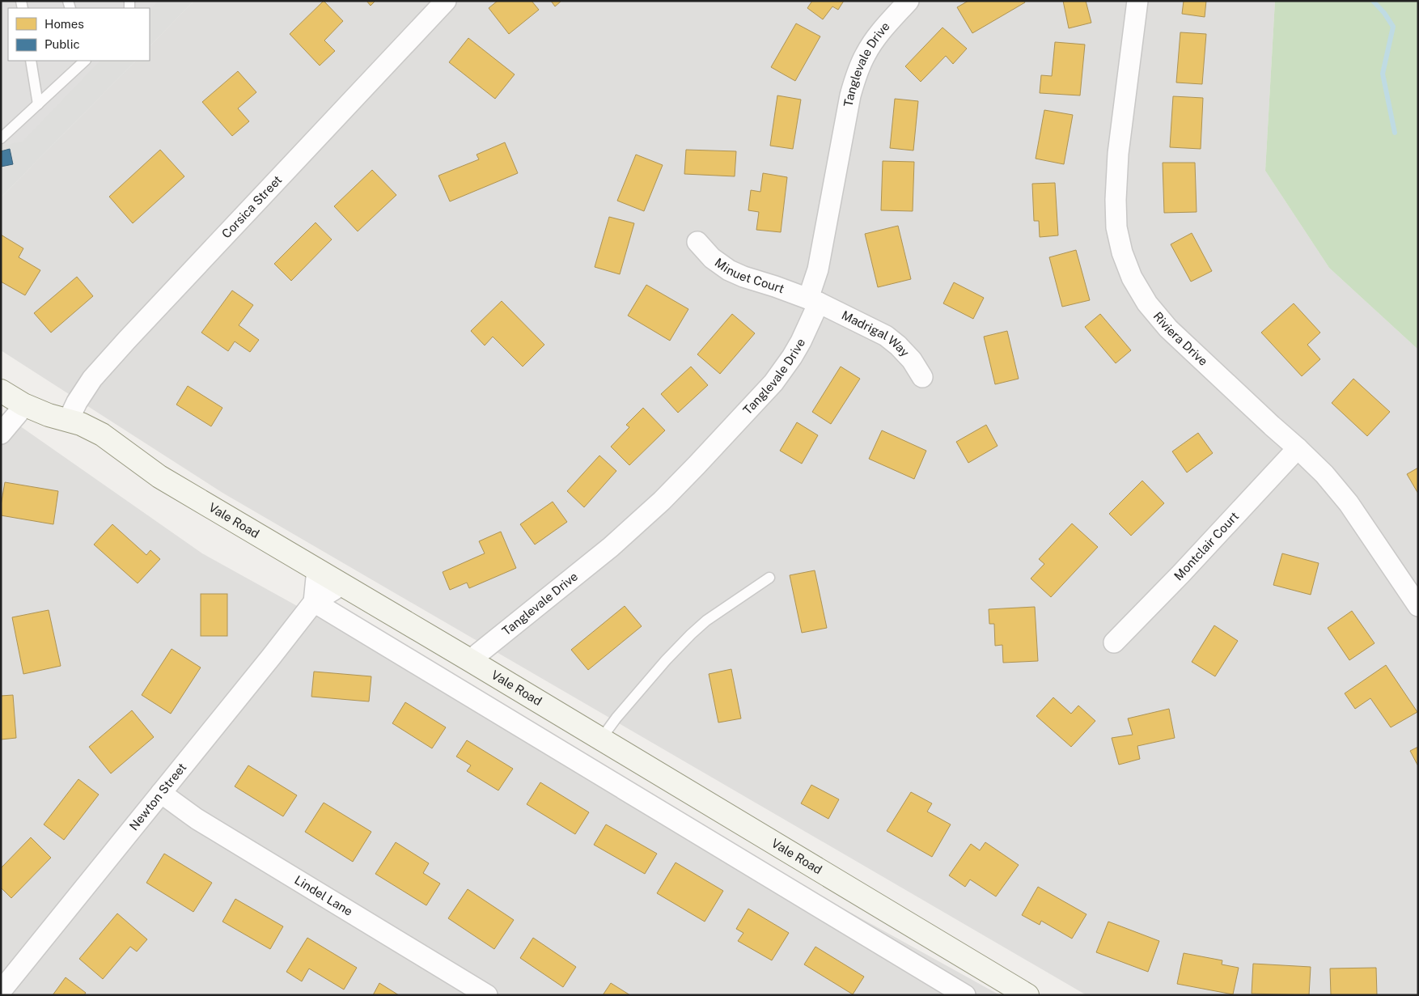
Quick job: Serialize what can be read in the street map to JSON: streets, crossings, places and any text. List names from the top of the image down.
{
  "streets": {
    "main road": ["Vale Road"],
    "street": [
      "Tanglevale Drive",
      "Corsica Street",
      "Minuet Court",
      "Madrigal Way",
      "Riviera Drive",
      "Montclair Court",
      "Newton Street",
      "Lindel Lane"
    ]
  },
  "crossings": [
    ["Tanglevale Drive", "Minuet Court"],
    ["Tanglevale Drive", "Madrigal Way"],
    ["Tanglevale Drive", "Vale Road"],
    ["Corsica Street", "Vale Road"],
    ["Minuet Court", "Madrigal Way"],
    ["Riviera Drive", "Montclair Court"],
    ["Vale Road", "Newton Street"],
    ["Newton Street", "Lindel Lane"]
  ],
  "legend": ["Homes", "Public"]
}
